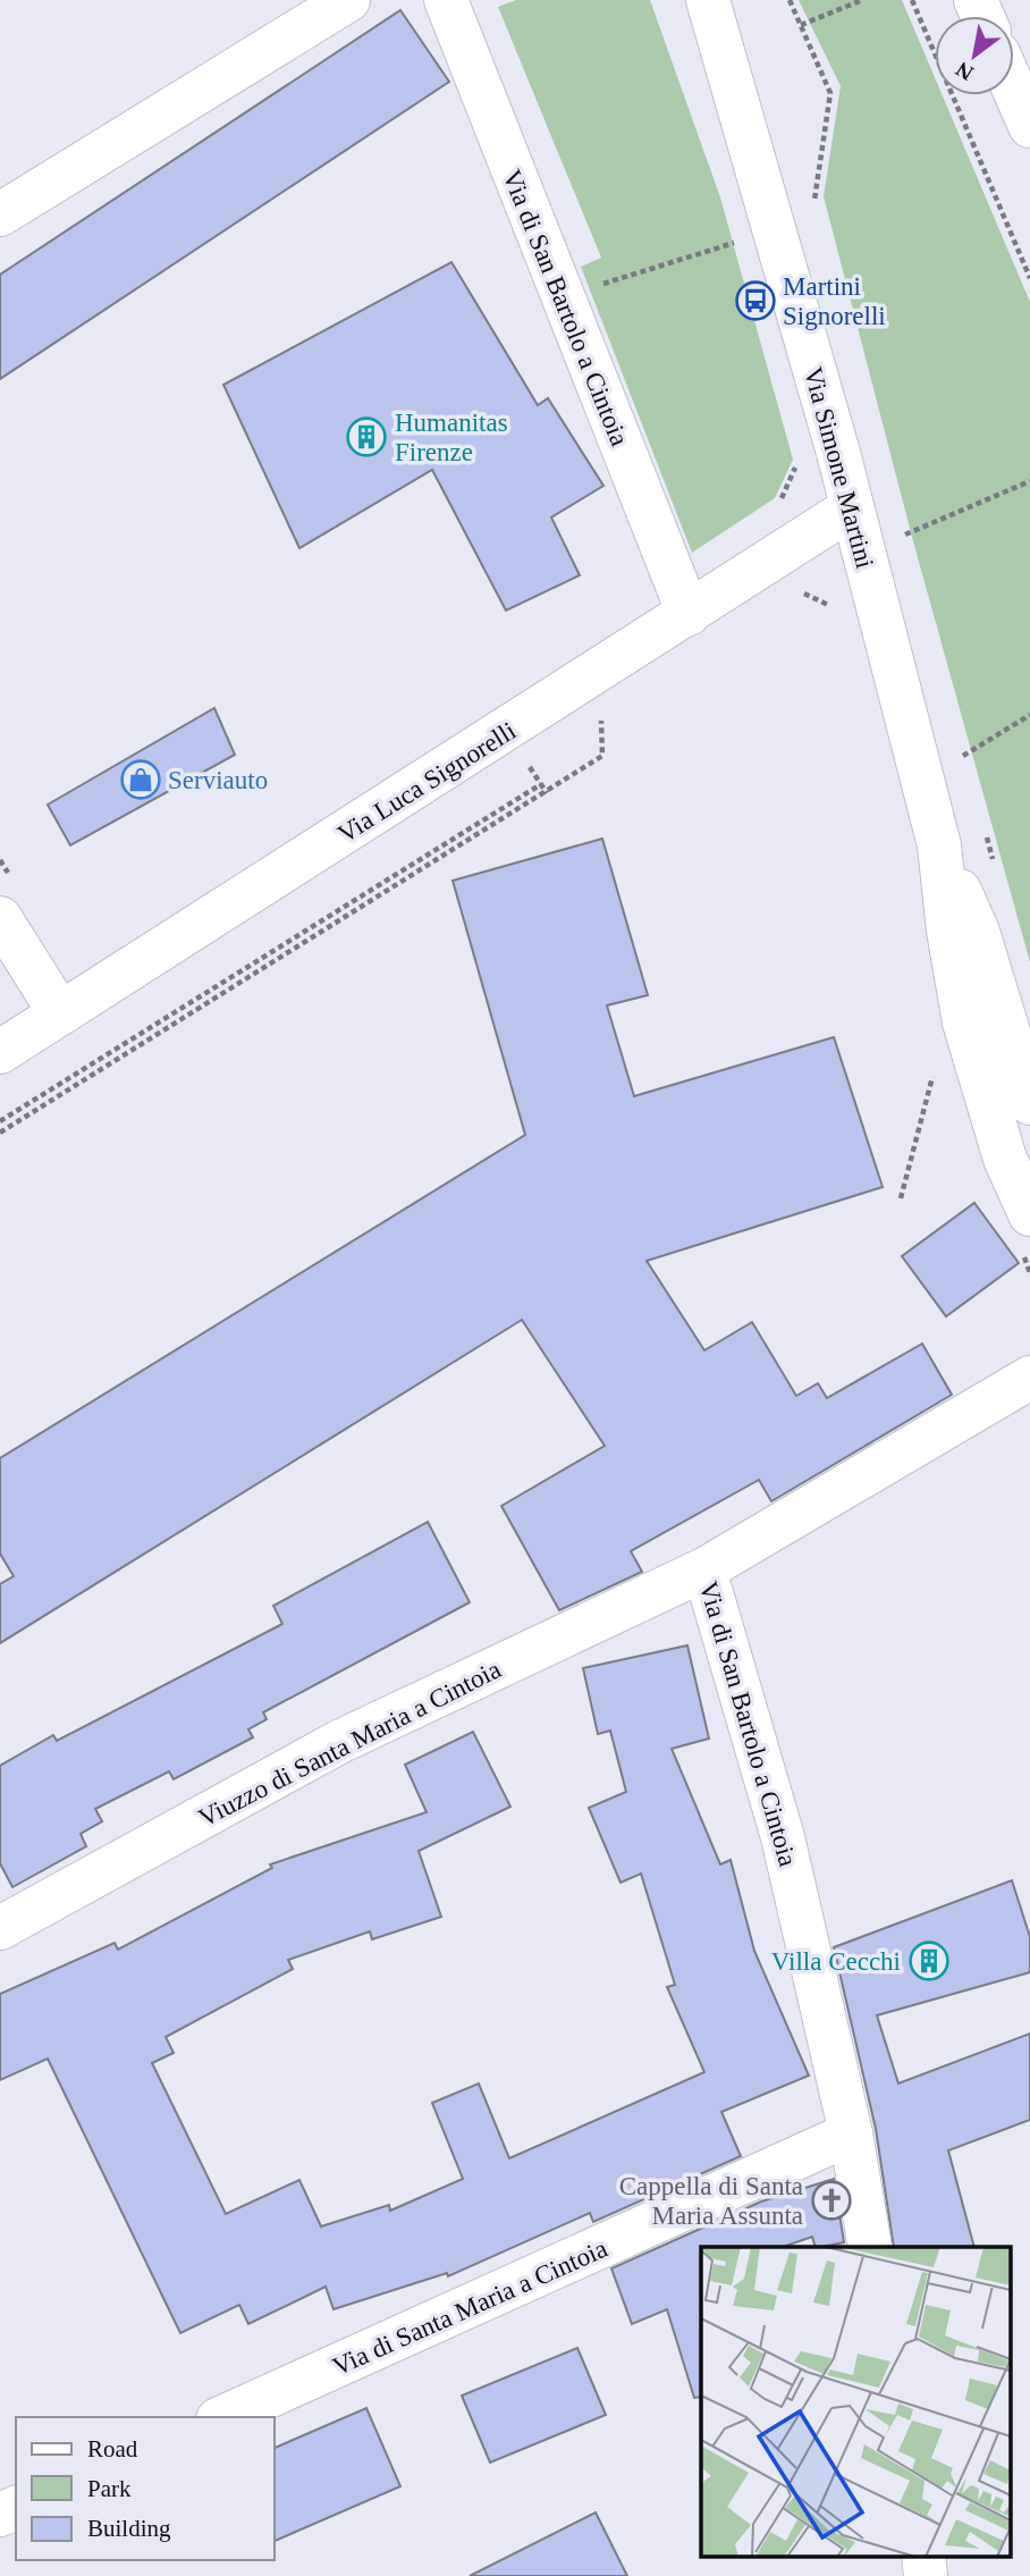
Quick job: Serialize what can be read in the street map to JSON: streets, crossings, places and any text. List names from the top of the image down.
{
  "streets": {
    "street": [
      "Via di San Bartolo a Cintoia",
      "Via Simone Martini",
      "Via Luca Signorelli",
      "Viuzzo di Santa Maria a Cintoia",
      "Via di Santa Maria a Cintoia"
    ]
  },
  "crossings": [
    ["Via di San Bartolo a Cintoia", "Via Luca Signorelli"],
    ["Via di San Bartolo a Cintoia", "Viuzzo di Santa Maria a Cintoia"],
    ["Via di San Bartolo a Cintoia", "Via di Santa Maria a Cintoia"],
    ["Via Simone Martini", "Via Luca Signorelli"]
  ],
  "places": {
    "bus stop": ["Martini Signorelli"],
    "building": ["Humanitas Firenze", "Villa Cecchi"],
    "shop": ["Serviauto"],
    "church": ["Cappella di Santa Maria Assunta"]
  },
  "legend": ["Road", "Park", "Building"],
  "north": "bottom left"
}
